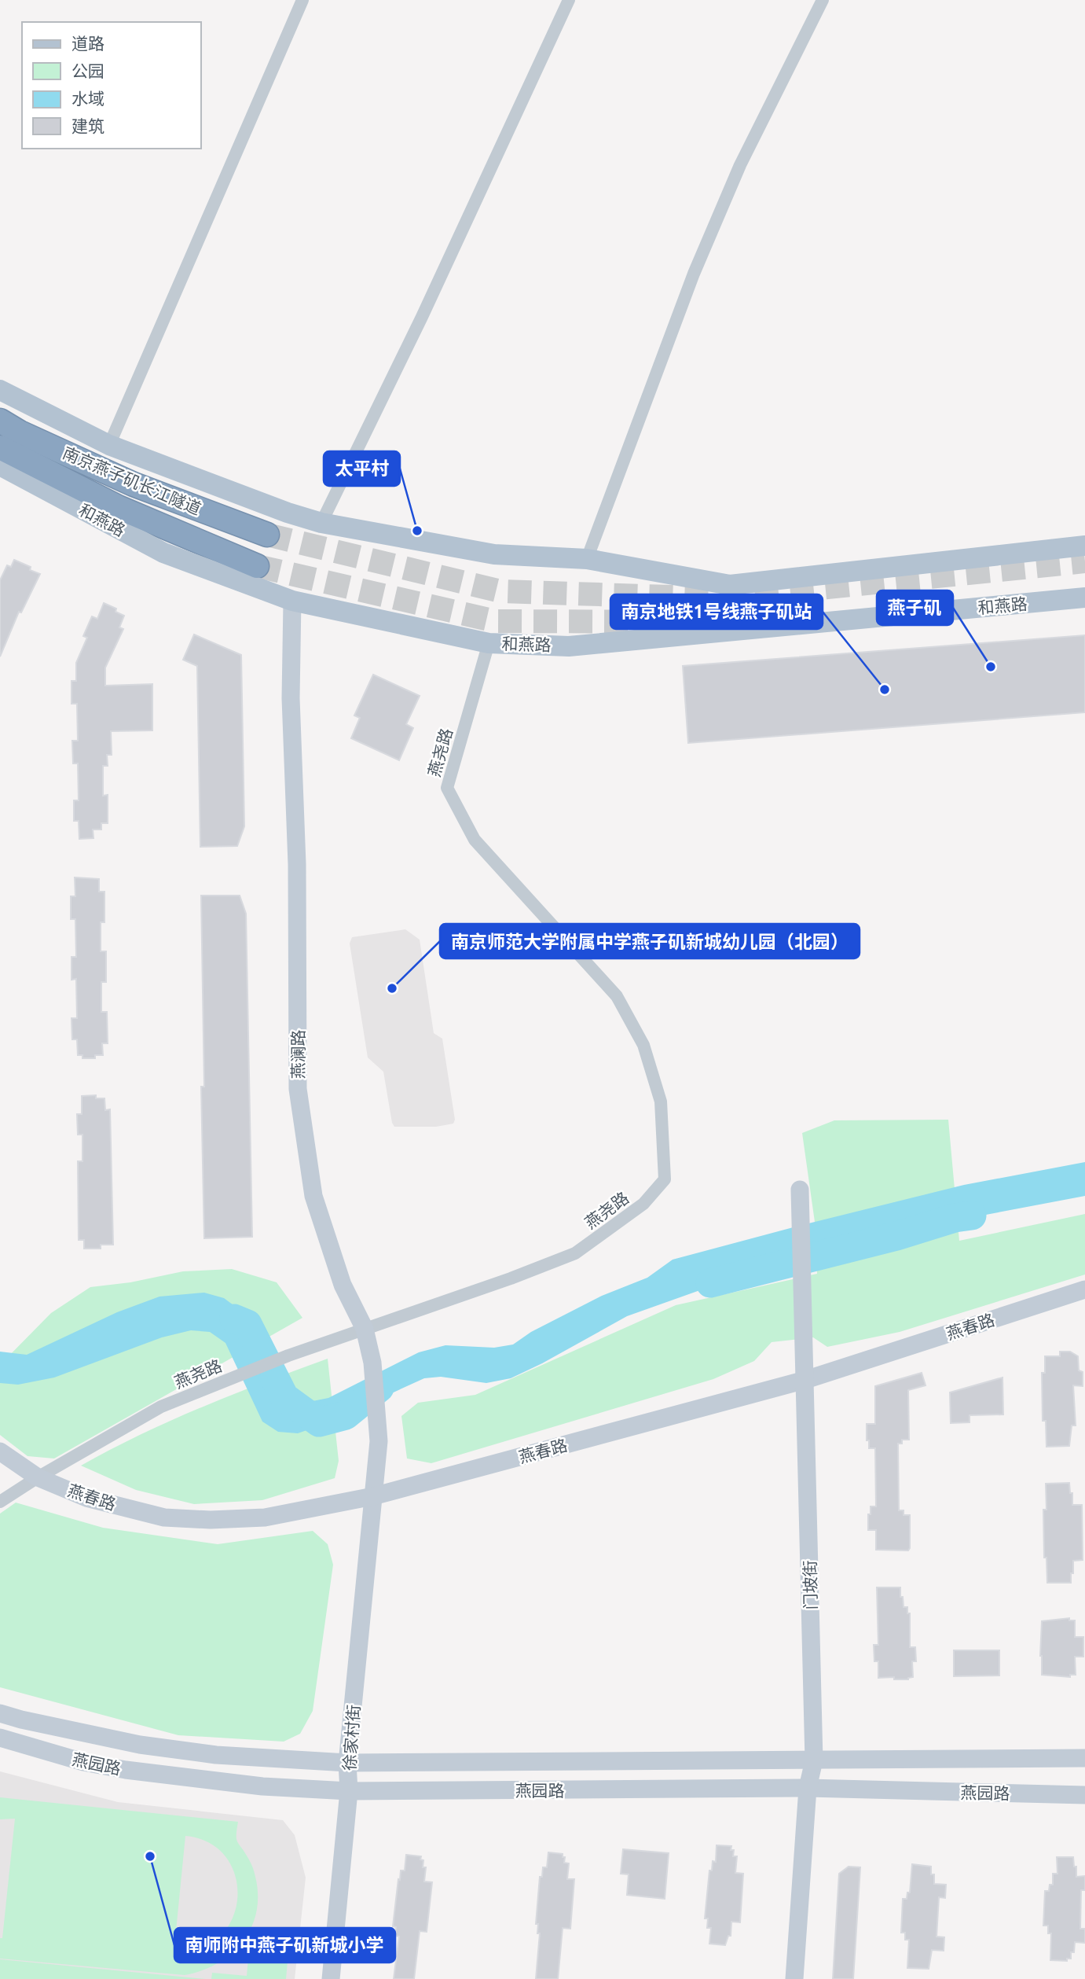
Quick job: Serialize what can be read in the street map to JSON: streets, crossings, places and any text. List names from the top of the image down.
{
  "streets": {
    "highway": ["南京燕子矶长江隧道"],
    "main road": ["和燕路"],
    "street": [
      "燕尧路",
      "燕澜路",
      "燕春路",
      "门坡街",
      "徐家村街",
      "燕园路"
    ]
  },
  "crossings": [
    ["和燕路", "燕尧路"],
    ["和燕路", "燕澜路"],
    ["燕尧路", "燕澜路"],
    ["燕尧路", "燕春路"],
    ["燕澜路", "燕春路"],
    ["燕澜路", "徐家村街"],
    ["燕春路", "门坡街"],
    ["燕春路", "徐家村街"],
    ["门坡街", "燕园路"],
    ["徐家村街", "燕园路"]
  ],
  "places": [
    "太平村",
    "燕子矶",
    "南京地铁1号线燕子矶站",
    "南京师范大学附属中学燕子矶新城幼儿园（北园）",
    "南师附中燕子矶新城小学"
  ],
  "legend": [
    "道路",
    "公园",
    "水域",
    "建筑"
  ]
}
